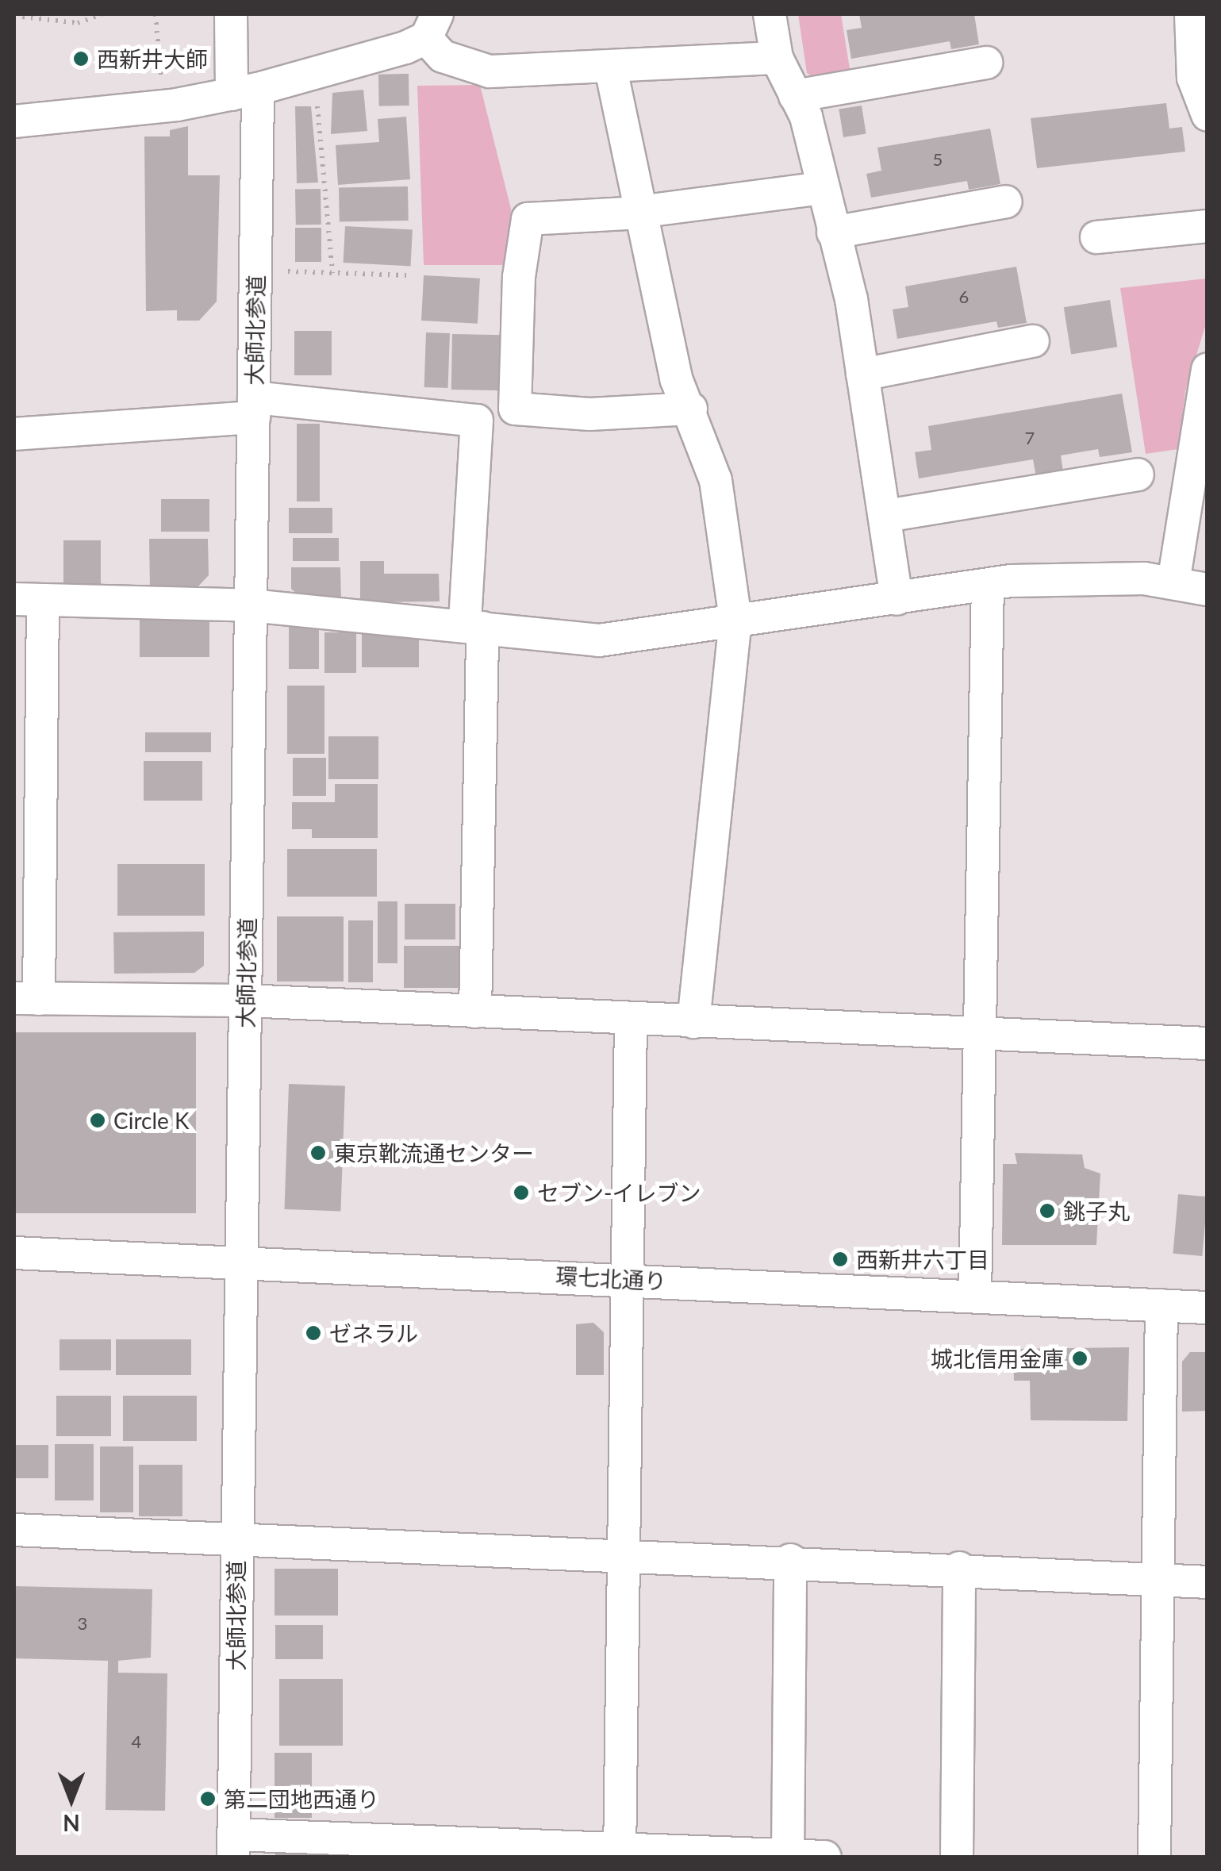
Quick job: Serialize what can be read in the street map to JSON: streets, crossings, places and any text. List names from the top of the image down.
{
  "streets": {
    "street": ["大師北参道", "環七北通り"]
  },
  "crossings": [
    ["大師北参道", "環七北通り"]
  ],
  "places": [
    "西新井大師",
    "Circle K",
    "東京靴流通センター",
    "セブン-イレブン",
    "銚子丸",
    "西新井六丁目",
    "ゼネラル",
    "城北信用金庫",
    "第二団地西通り"
  ],
  "house_numbers": [
    "5",
    "6",
    "7",
    "3",
    "4"
  ],
  "north": "bottom"
}
